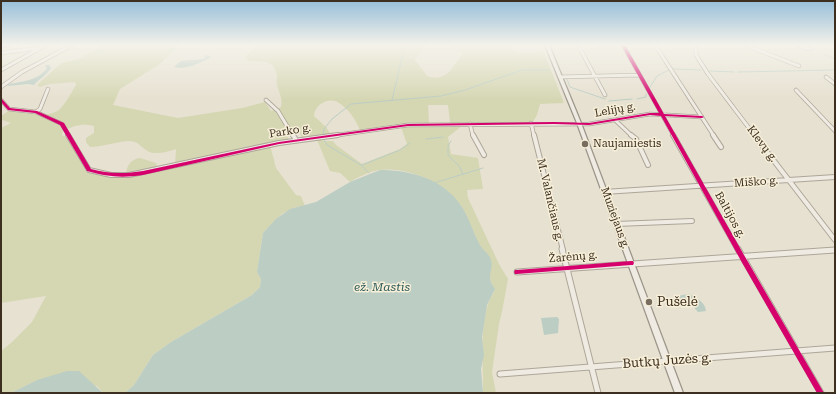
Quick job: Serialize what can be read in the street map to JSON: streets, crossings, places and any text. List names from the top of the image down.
{
  "streets": {
    "main road": ["Muziejaus g."],
    "street": [
      "Lelijų g.",
      "Parko g.",
      "Klevų g.",
      "Miško g.",
      "M. Valančiaus g.",
      "Baltijos g.",
      "Žarėnų g.",
      "Butkų Juzės g."
    ]
  },
  "crossings": [
    ["Lelijų g.", "Parko g."],
    ["Lelijų g.", "Baltijos g."],
    ["Lelijų g.", "Muziejaus g."],
    ["Parko g.", "M. Valančiaus g."],
    ["Parko g.", "Muziejaus g."],
    ["Klevų g.", "Miško g."],
    ["Miško g.", "Baltijos g."],
    ["Miško g.", "Muziejaus g."],
    ["M. Valančiaus g.", "Žarėnų g."],
    ["M. Valančiaus g.", "Butkų Juzės g."],
    ["Baltijos g.", "Žarėnų g."],
    ["Baltijos g.", "Butkų Juzės g."],
    ["Muziejaus g.", "Žarėnų g."],
    ["Muziejaus g.", "Butkų Juzės g."]
  ],
  "water": ["ež. Mastis"],
  "places": ["Naujamiestis", "Pušelė"]
}
